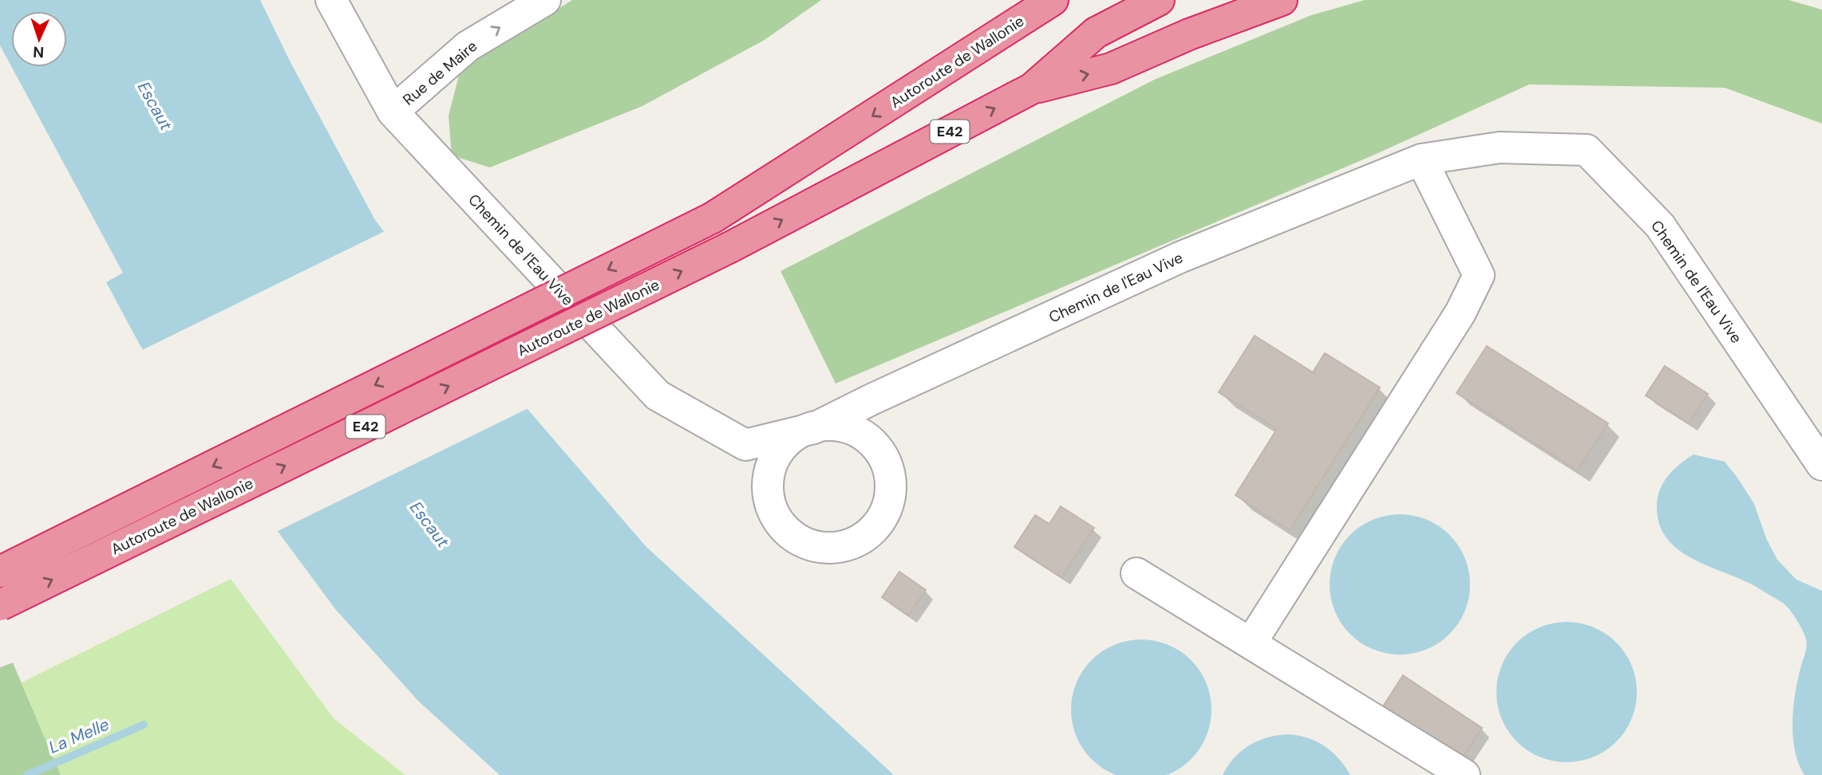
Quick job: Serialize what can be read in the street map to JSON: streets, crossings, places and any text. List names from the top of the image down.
{
  "streets": {
    "highway": ["Autoroute de Wallonie", "E42"],
    "street": ["Rue de Maire", "Chemin de l'Eau Vive"]
  },
  "crossings": [
    ["Rue de Maire", "Chemin de l'Eau Vive"]
  ],
  "one_way": ["Rue de Maire"],
  "water": ["Escaut", "La Melle"],
  "north": "bottom"
}
